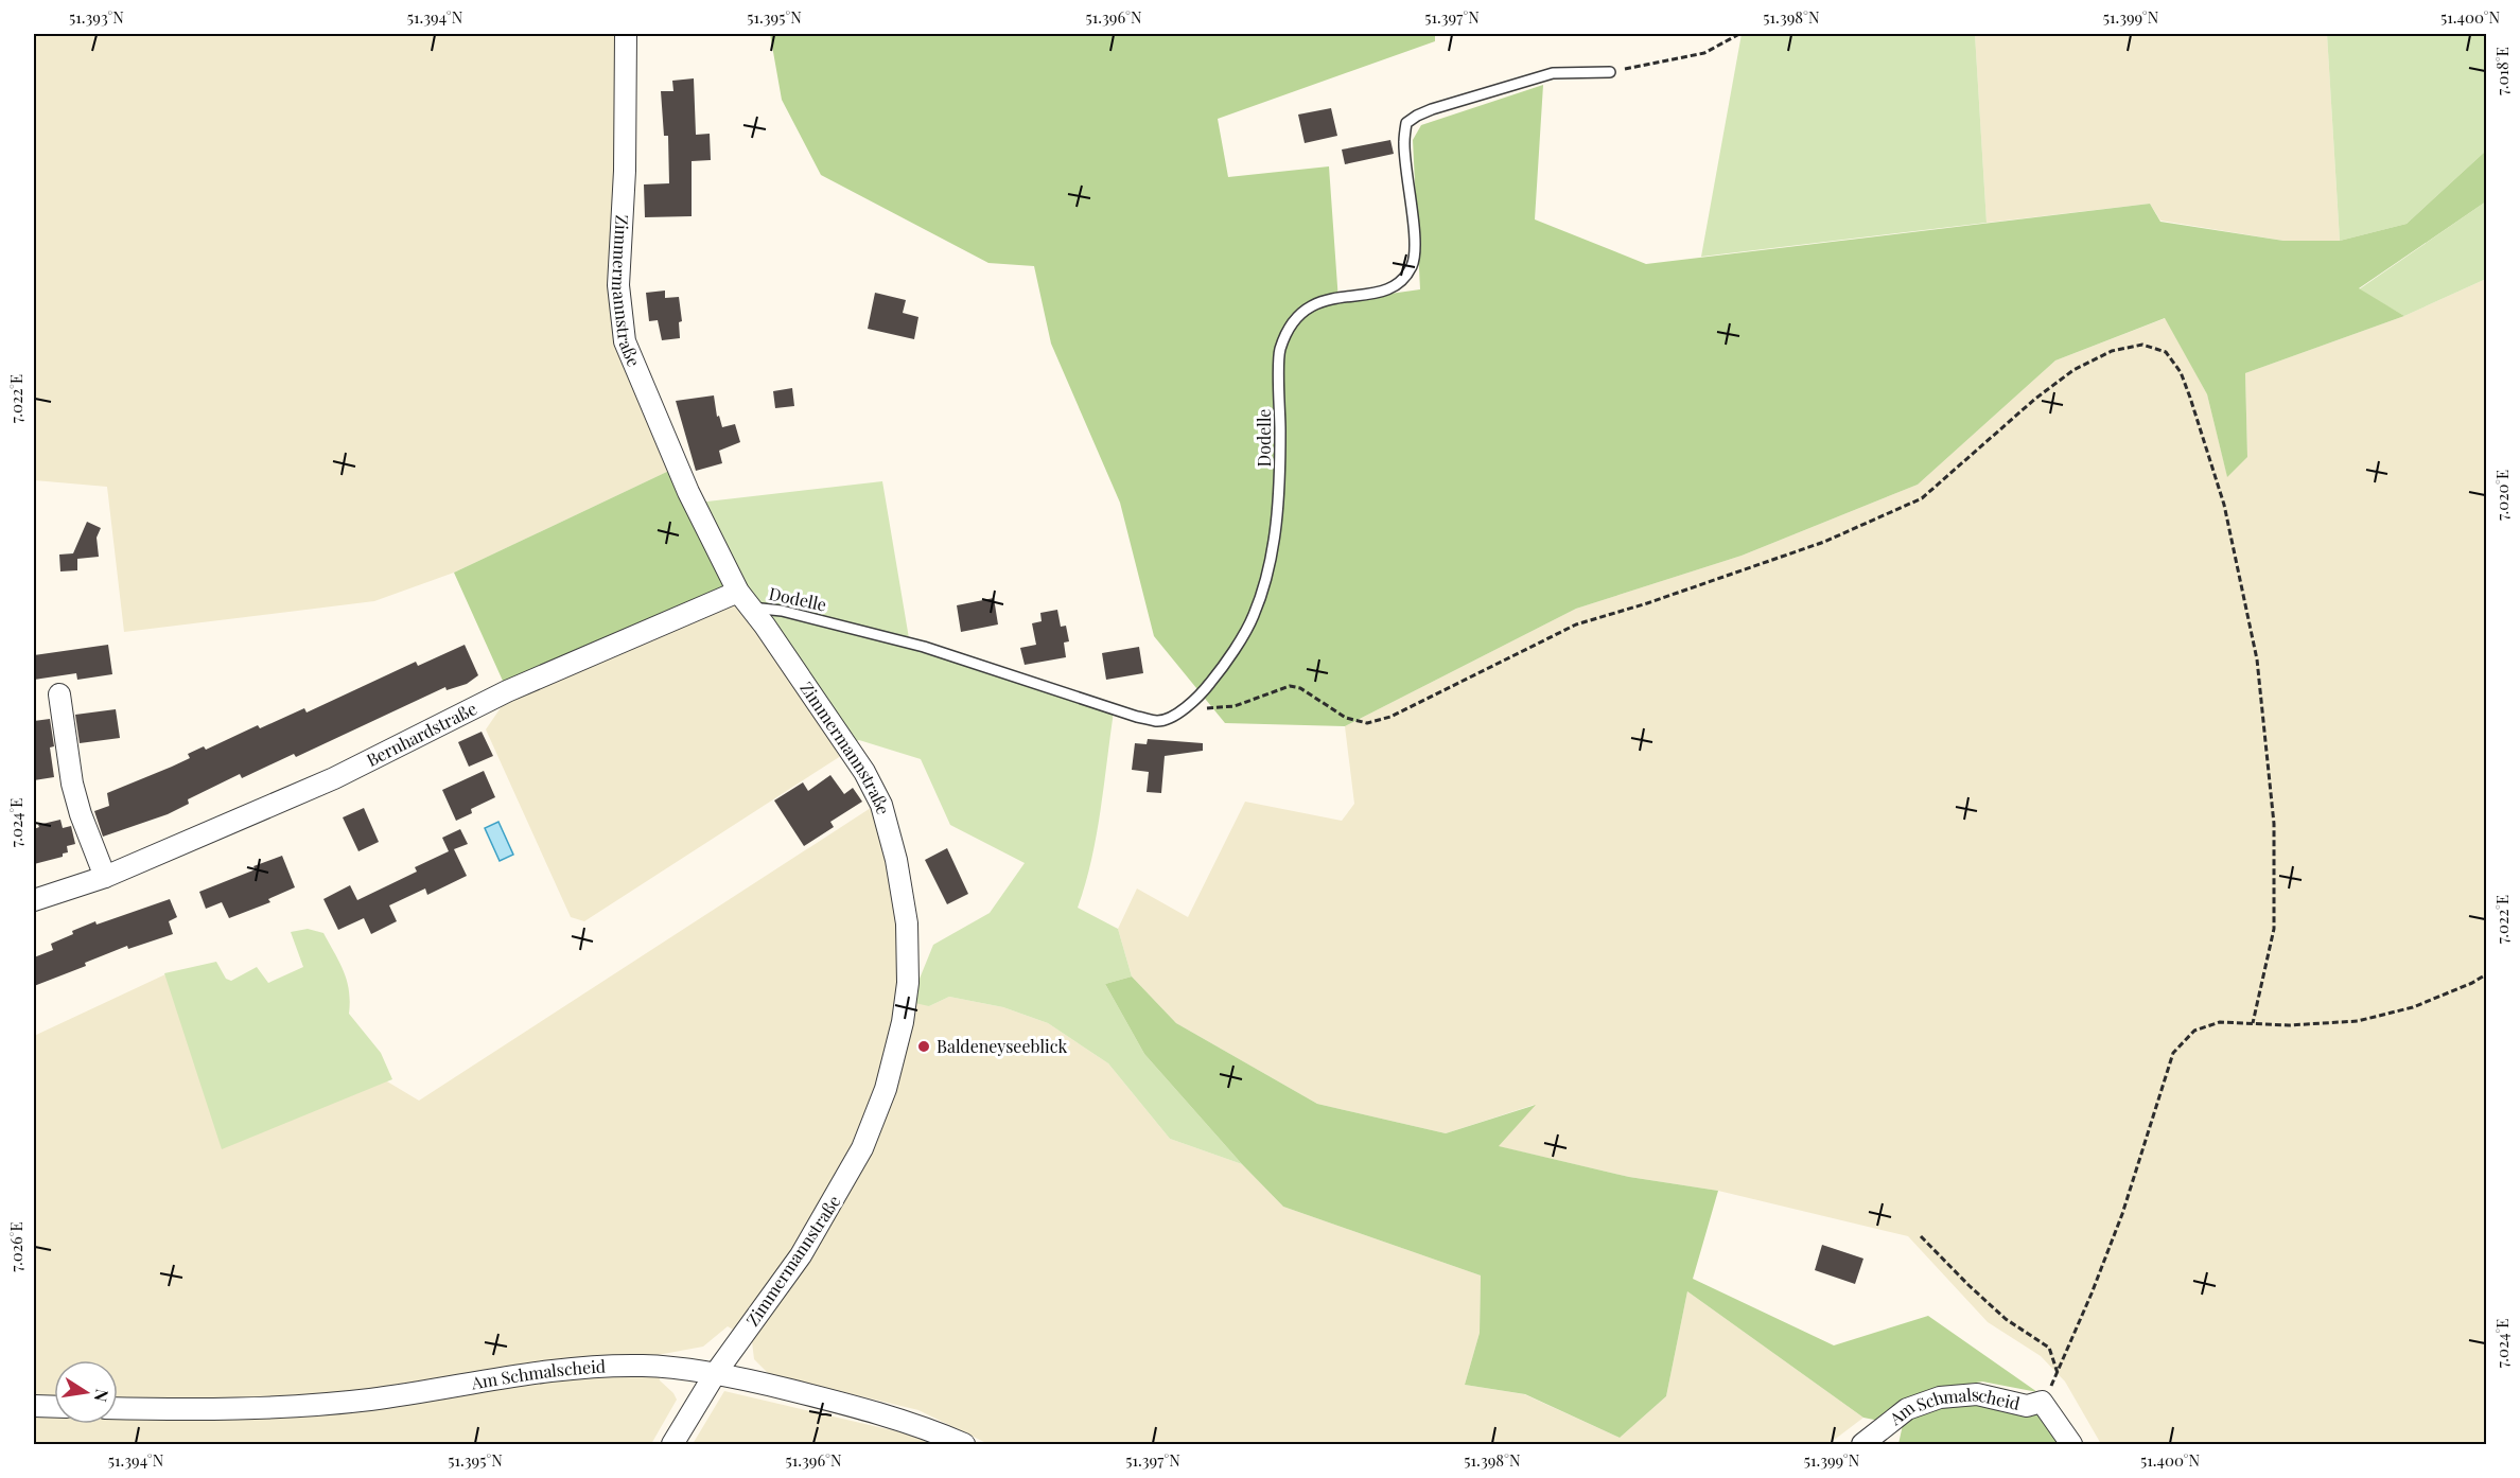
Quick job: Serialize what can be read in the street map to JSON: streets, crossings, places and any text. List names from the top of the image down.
{
  "streets": {
    "street": ["Zimmermannstraße", "Bernhardstraße", "Am Schmalscheid"],
    "lane": ["Dodelle"]
  },
  "crossings": [
    ["Zimmermannstraße", "Dodelle"],
    ["Zimmermannstraße", "Bernhardstraße"],
    ["Zimmermannstraße", "Am Schmalscheid"],
    ["Dodelle", "Bernhardstraße"]
  ],
  "places": ["Baldeneyseeblick"],
  "north": "right",
  "coordinates": [
    "51.393°N",
    "51.394°N",
    "51.395°N",
    "51.396°N",
    "51.397°N",
    "51.398°N",
    "51.399°N",
    "51.400°N",
    "7.018°E",
    "7.022°E",
    "7.020°E",
    "7.024°E",
    "7.026°E"
  ]
}
